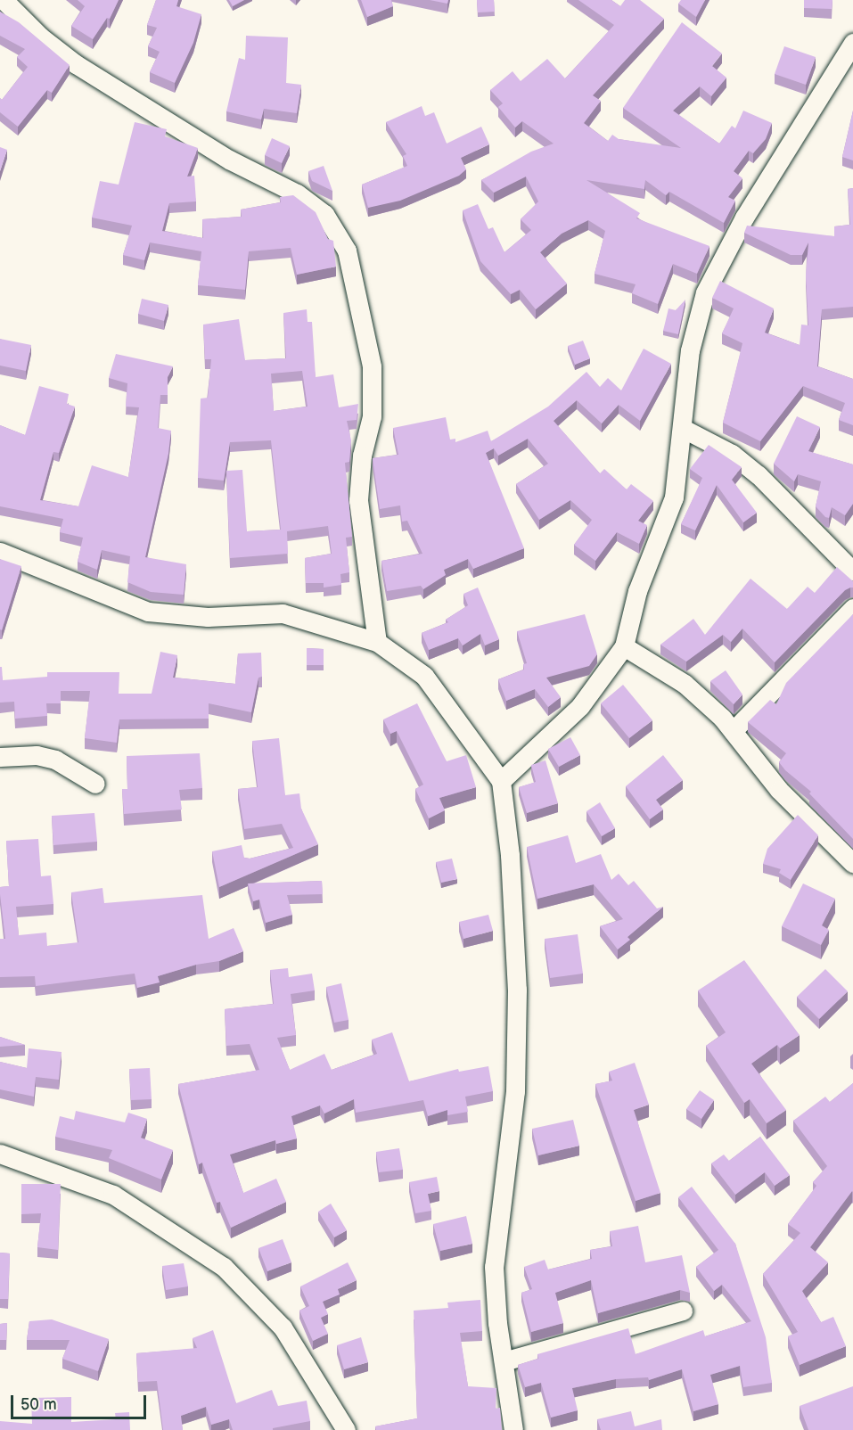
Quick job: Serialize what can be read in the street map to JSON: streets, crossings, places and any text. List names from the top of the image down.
{
  "scale_bar": "50 m"
}
